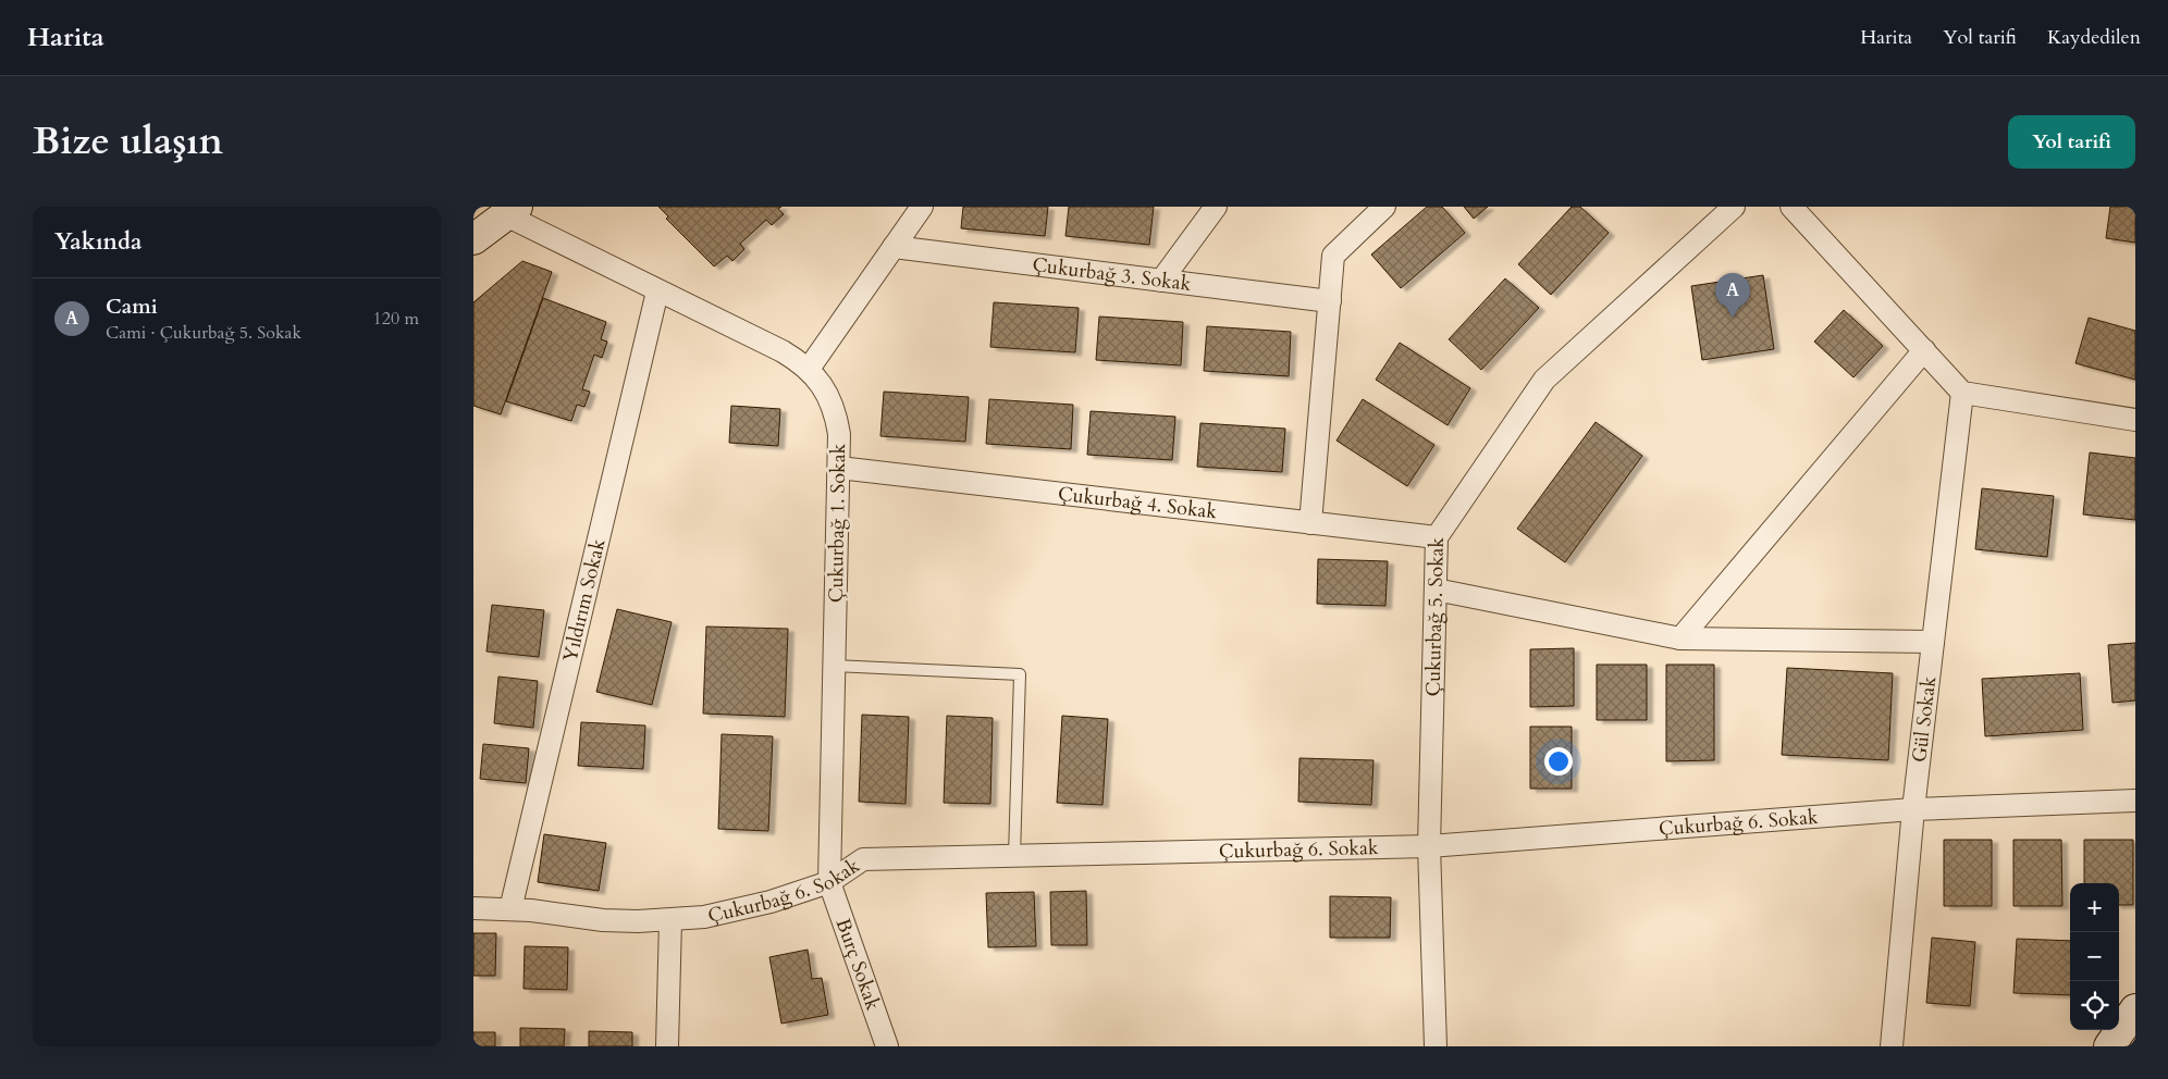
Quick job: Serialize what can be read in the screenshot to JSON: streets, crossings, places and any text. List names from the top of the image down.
{
  "streets": {
    "street": [
      "Çukurbağ 3. Sokak",
      "Çukurbağ 4. Sokak",
      "Çukurbağ 1. Sokak",
      "Yıldırım Sokak",
      "Çukurbağ 5. Sokak",
      "Gül Sokak",
      "Çukurbağ 6. Sokak",
      "Burç Sokak"
    ]
  },
  "crossings": [
    ["Çukurbağ 4. Sokak", "Çukurbağ 1. Sokak"],
    ["Çukurbağ 4. Sokak", "Çukurbağ 5. Sokak"],
    ["Çukurbağ 1. Sokak", "Yıldırım Sokak"],
    ["Çukurbağ 1. Sokak", "Çukurbağ 6. Sokak"],
    ["Çukurbağ 1. Sokak", "Burç Sokak"],
    ["Yıldırım Sokak", "Çukurbağ 6. Sokak"],
    ["Çukurbağ 5. Sokak", "Çukurbağ 6. Sokak"],
    ["Gül Sokak", "Çukurbağ 6. Sokak"],
    ["Çukurbağ 6. Sokak", "Burç Sokak"]
  ],
  "page": {
    "header": "Harita",
    "nav": ["Harita", "Yol tarifi", "Kaydedilen"],
    "title": "Bize ulaşın",
    "buttons": "Yol tarifi",
    "heading": "Yakında",
    "pins": "A",
    "list": [
      {
        "mark": "A",
        "name": "Cami",
        "note": "Cami · Çukurbağ 5. Sokak",
        "value": "120 m"
      }
    ],
    "map_buttons": ["+", "−"]
  }
}
